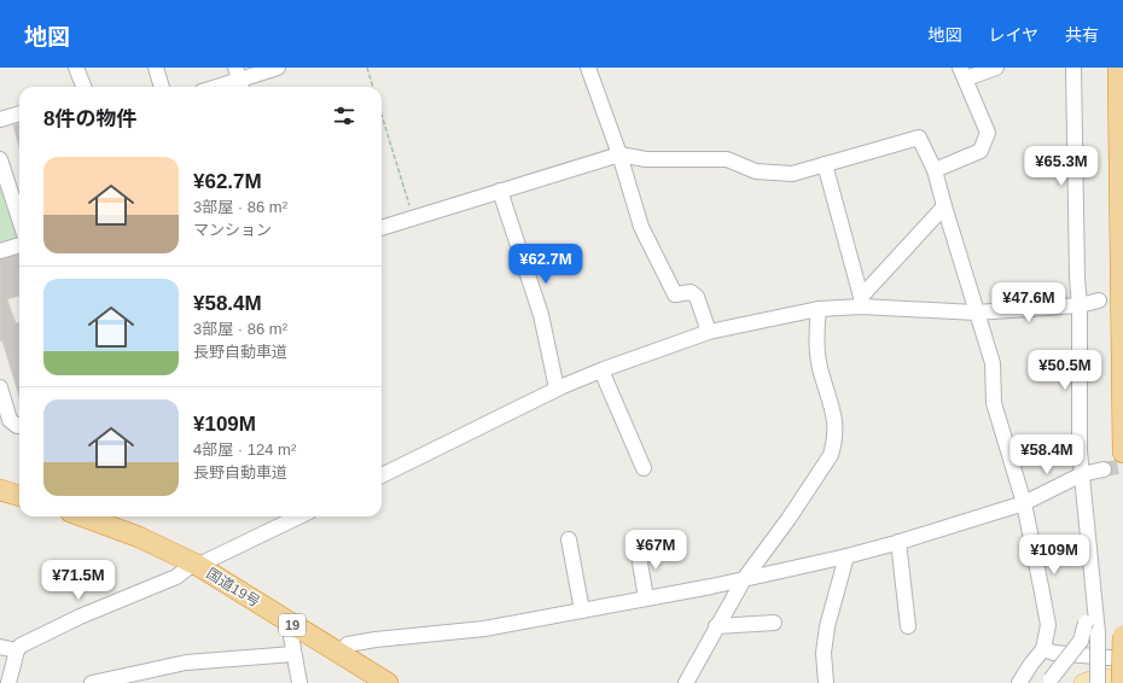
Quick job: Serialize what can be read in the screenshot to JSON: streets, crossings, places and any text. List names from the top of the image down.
{
  "streets": {
    "highway": ["国道19号", "19"]
  },
  "page": {
    "header": "地図",
    "nav": ["地図", "レイヤ", "共有"],
    "heading": "8件の物件",
    "list": [
      {
        "name": "¥62.7M",
        "note": "3部屋 · 86 m² · マンション"
      },
      {
        "name": "¥58.4M",
        "note": "3部屋 · 86 m² · 長野自動車道"
      },
      {
        "name": "¥109M",
        "note": "4部屋 · 124 m² · 長野自動車道"
      }
    ],
    "price": [
      "¥65.3M",
      "¥62.7M",
      "¥47.6M",
      "¥50.5M",
      "¥58.4M",
      "¥67M",
      "¥109M",
      "¥71.5M"
    ]
  }
}
